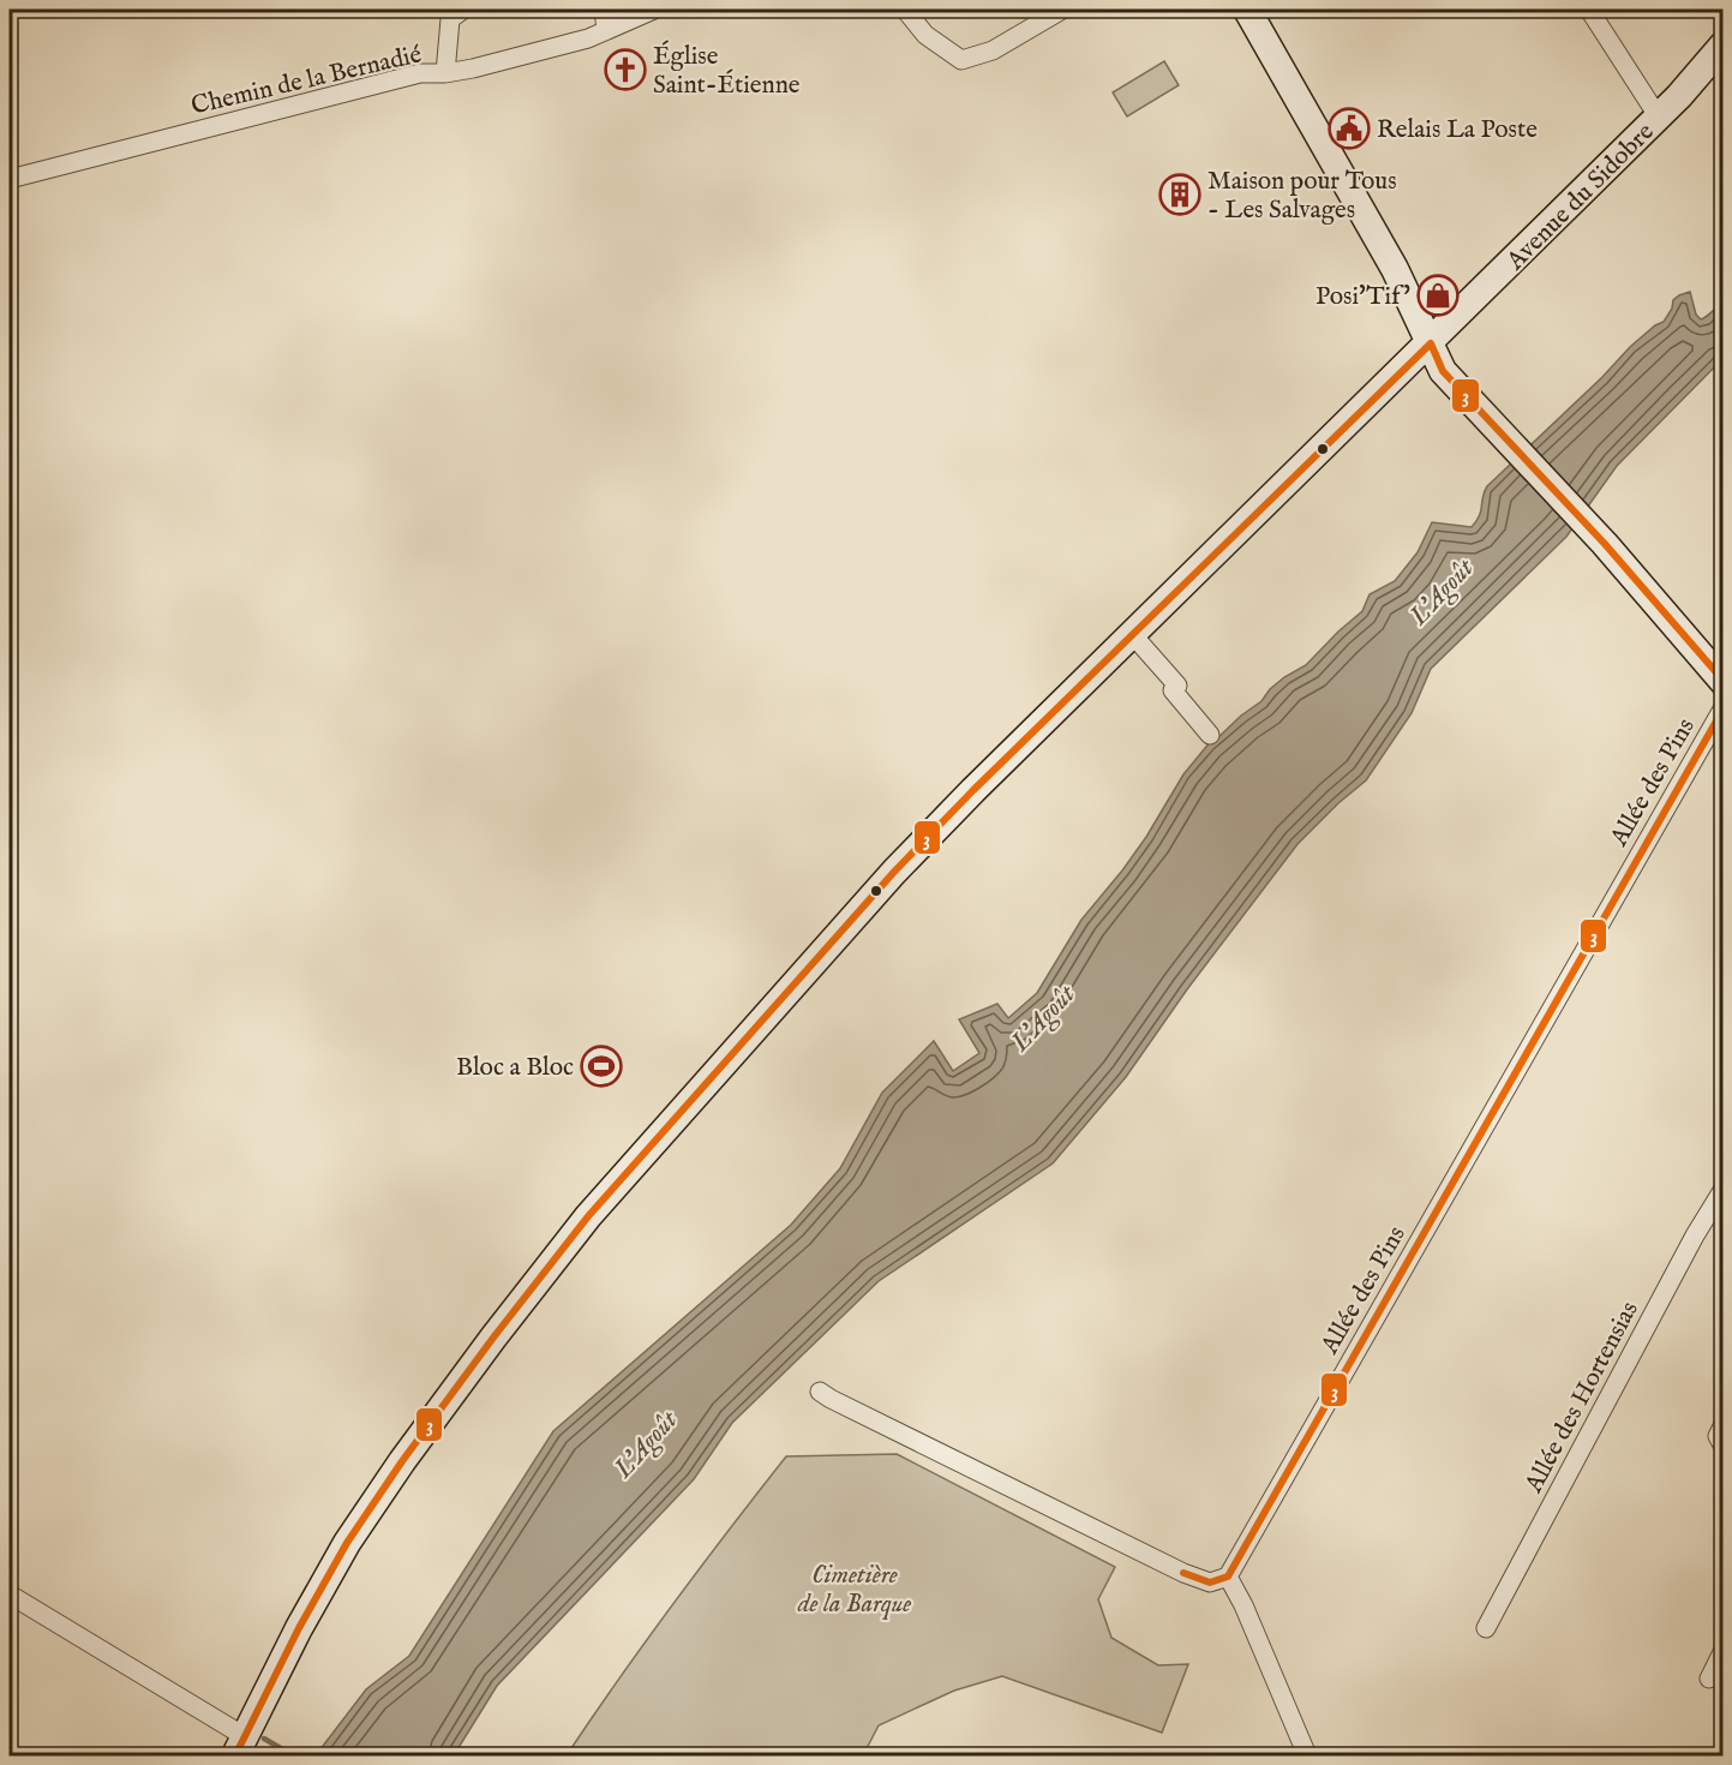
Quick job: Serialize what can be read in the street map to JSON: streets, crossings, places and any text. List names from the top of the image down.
{
  "streets": {
    "main road": ["Avenue du Sidobre"],
    "street": ["Chemin de la Bernadié", "Allée des Pins", "Allée des Hortensias"]
  },
  "water": ["L'Agoût"],
  "parks": ["Cimetière de la Barque"],
  "places": {
    "church": ["Église Saint-Étienne"],
    "public building": ["Relais La Poste"],
    "building": ["Maison pour Tous - Les Salvages"],
    "shop": ["Posi'Tif'"],
    "sports": ["Bloc a Bloc"]
  },
  "lines": ["transit line 3"]
}
